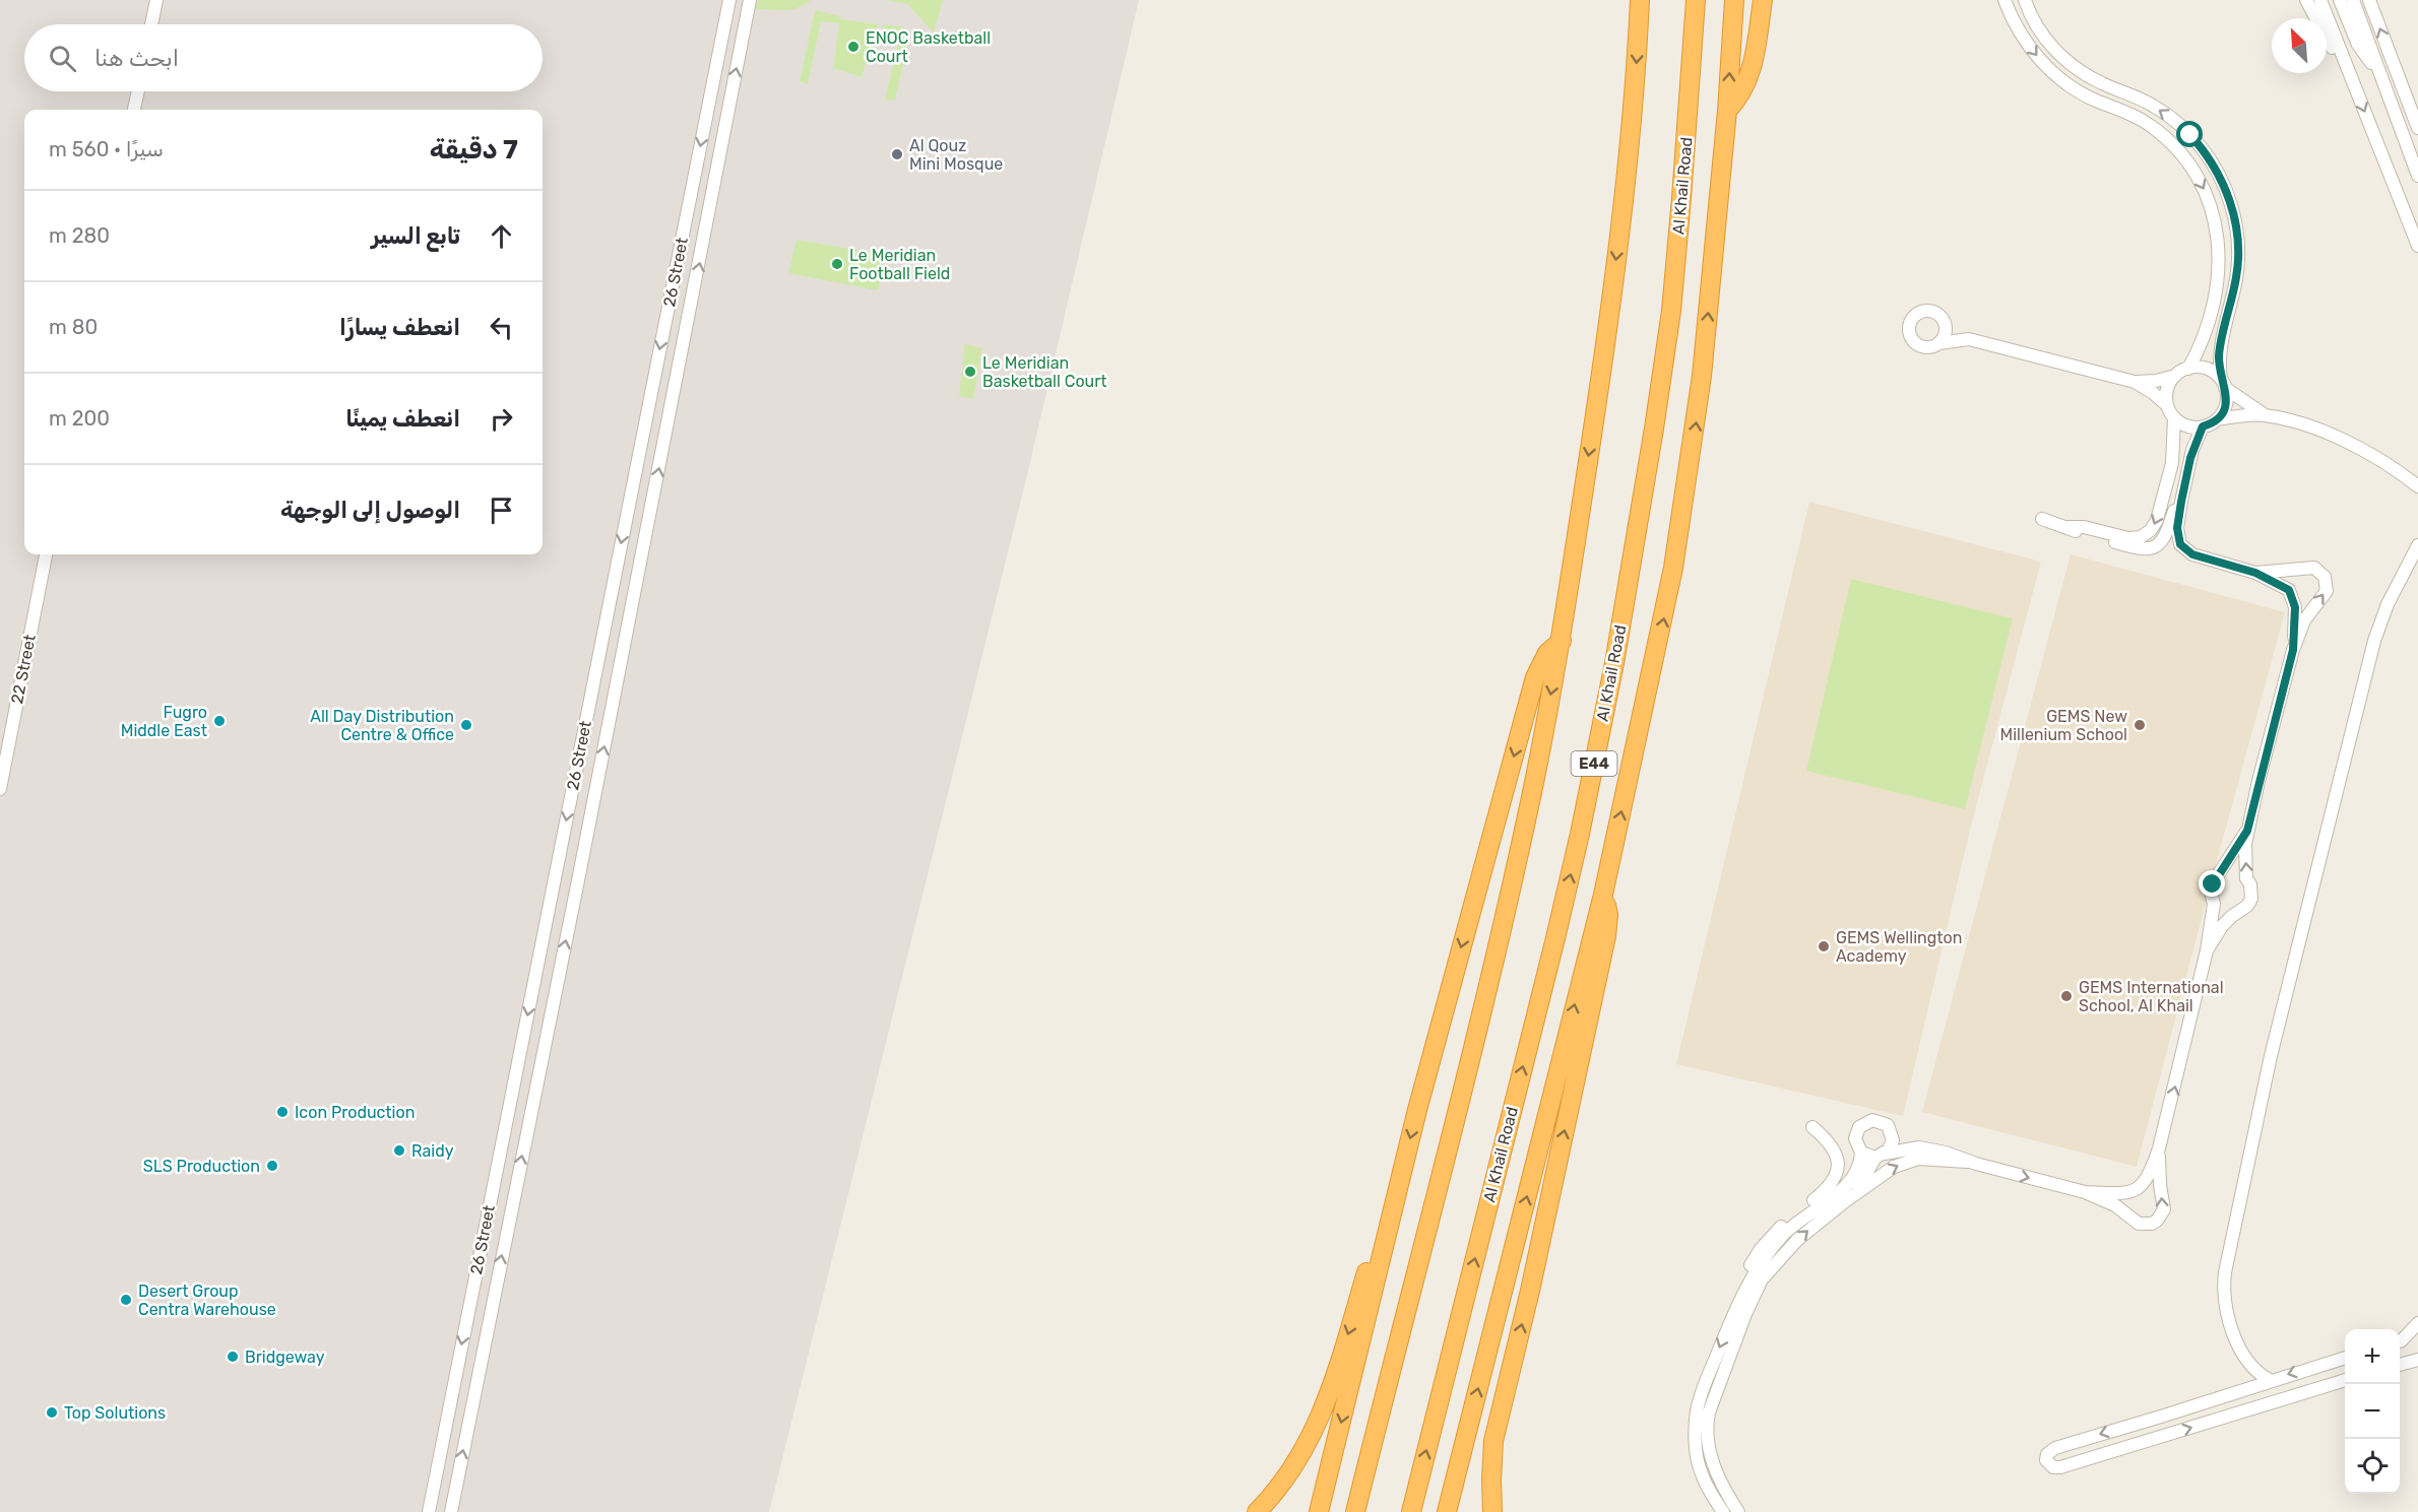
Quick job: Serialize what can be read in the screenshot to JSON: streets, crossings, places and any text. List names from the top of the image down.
{
  "streets": {
    "highway": ["Al Khail Road", "E44"],
    "street": ["26 Street", "22 Street"]
  },
  "places": [
    "ENOC Basketball Court",
    "Al Qouz Mini Mosque",
    "Le Meridian Football Field",
    "Le Meridian Basketball Court",
    "Fugro Middle East",
    "All Day Distribution Centre & Office",
    "GEMS New Millenium School",
    "GEMS Wellington Academy",
    "GEMS International School, Al Khail",
    "Icon Production",
    "Raidy",
    "SLS Production",
    "Desert Group Centra Warehouse",
    "Bridgeway",
    "Top Solutions"
  ],
  "north": "top left",
  "page": {
    "search": "ابحث هنا",
    "heading": ["7 دقيقة", "سيرًا · 560 m"],
    "list": [
      ["تابع السير", "280 m"],
      ["انعطف يسارًا", "80 m"],
      ["انعطف يمينًا", "200 m"],
      "الوصول إلى الوجهة"
    ],
    "map_buttons": ["+", "−"]
  }
}
